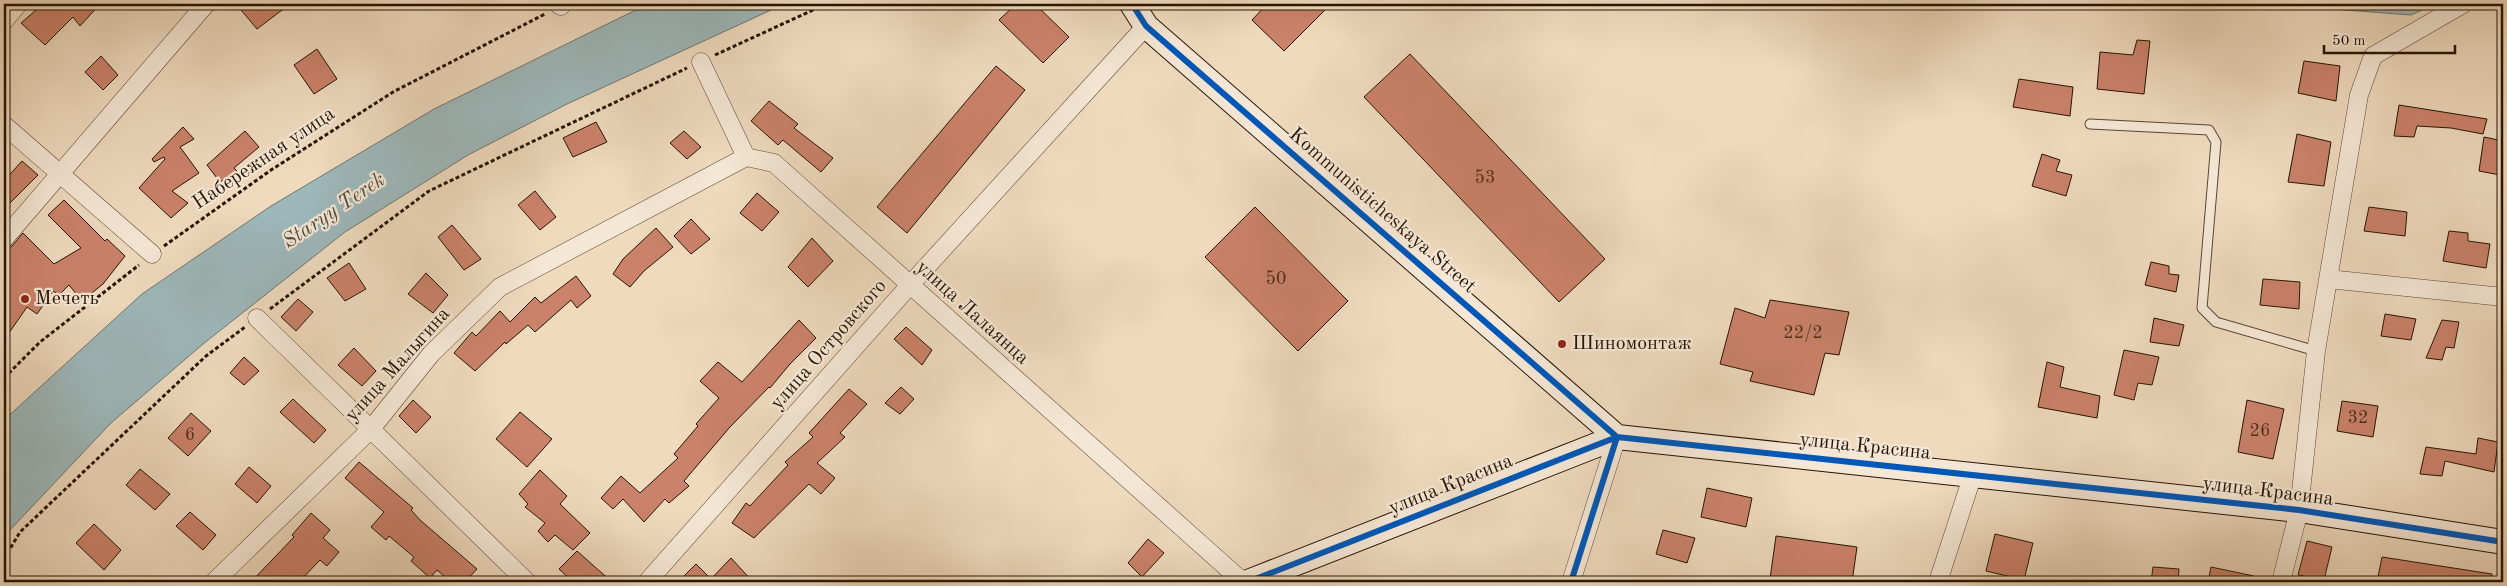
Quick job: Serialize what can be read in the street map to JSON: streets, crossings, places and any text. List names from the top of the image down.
{
  "streets": {
    "street": [
      "Kommunisticheskaya Street",
      "улица Лалаянца",
      "улица Островского",
      "улица Малыгина",
      "улица Красина"
    ],
    "path": ["Набережная улица"]
  },
  "crossings": [
    ["Kommunisticheskaya Street", "улица Островского"],
    ["Kommunisticheskaya Street", "улица Красина"],
    ["улица Лалаянца", "улица Островского"],
    ["улица Лалаянца", "улица Малыгина"]
  ],
  "water": ["Staryy Terek"],
  "places": ["Мечеть", "Шиномонтаж"],
  "house_numbers": [
    "53",
    "50",
    "22/2",
    "32",
    "26",
    "6"
  ],
  "scale_bar": "50 m"
}
